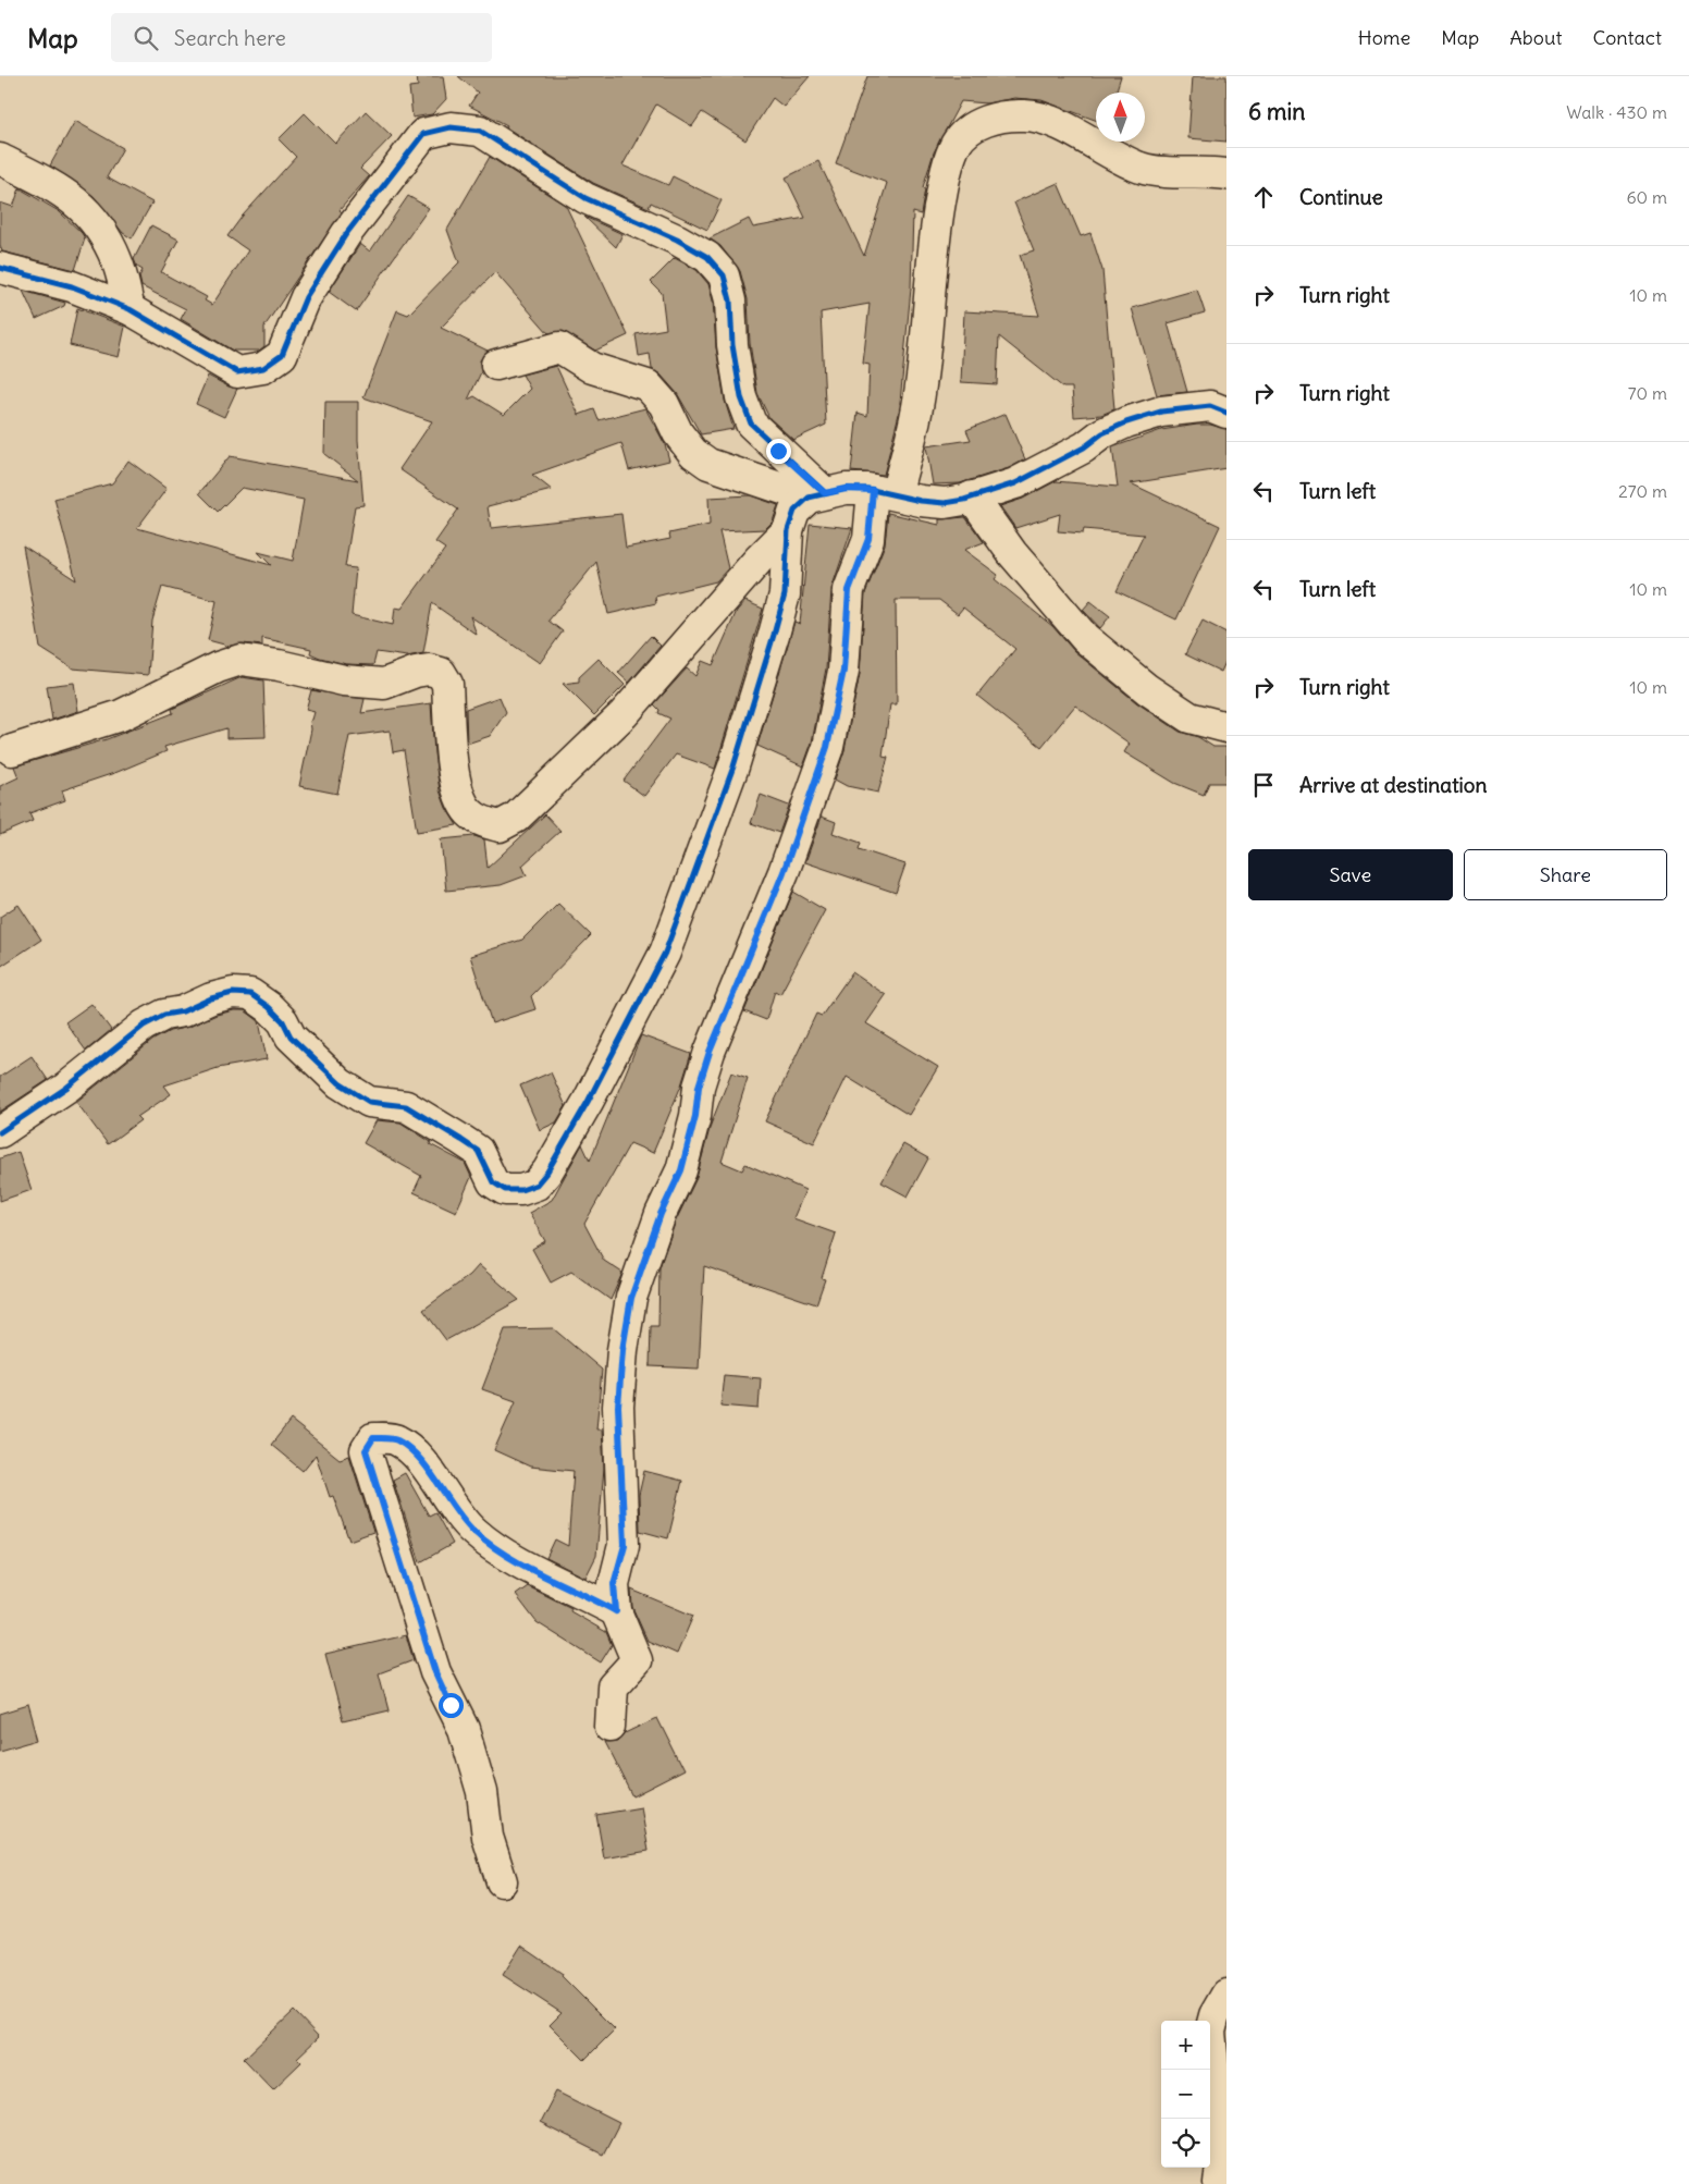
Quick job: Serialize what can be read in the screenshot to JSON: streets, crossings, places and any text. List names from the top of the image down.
{
  "north": "top",
  "page": {
    "header": "Map",
    "search": "Search here",
    "nav": [
      "Home",
      "Map",
      "About",
      "Contact"
    ],
    "heading": ["6 min", "Walk · 430 m"],
    "list": [
      ["Continue", "60 m"],
      ["Turn right", "10 m"],
      ["Turn right", "70 m"],
      ["Turn left", "270 m"],
      ["Turn left", "10 m"],
      ["Turn right", "10 m"],
      "Arrive at destination"
    ],
    "buttons": ["Save", "Share"],
    "map_buttons": ["+", "−"]
  }
}
